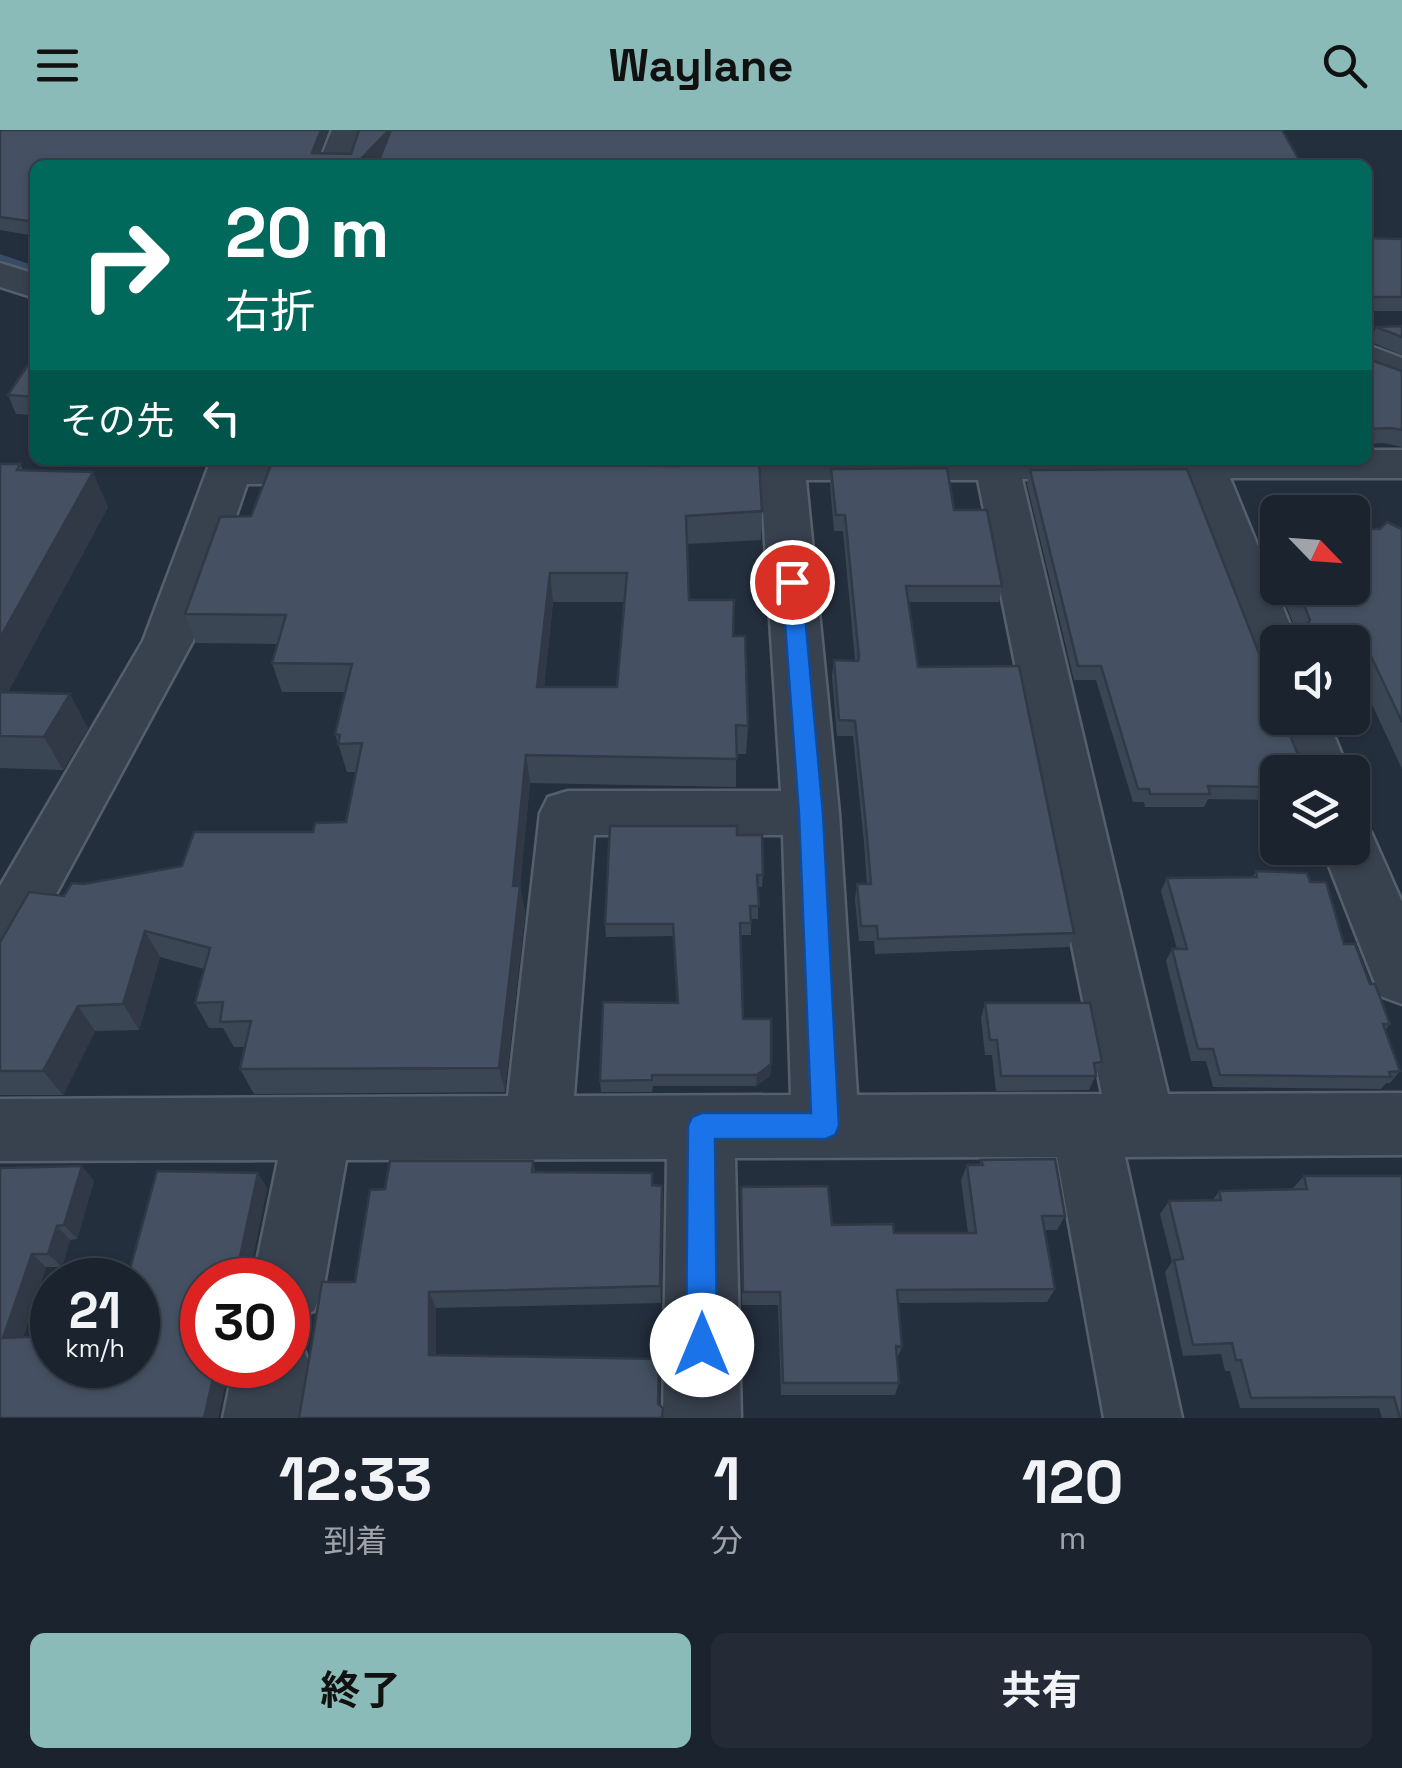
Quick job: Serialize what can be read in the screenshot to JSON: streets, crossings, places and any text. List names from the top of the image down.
{
  "north": "bottom right",
  "page": {
    "header": "Waylane",
    "turn": ["20 m", "右折"],
    "then": "その先",
    "speed": "21 km/h",
    "limit": "30",
    "eta": [
      "12:33",
      "到着",
      "1",
      "分",
      "120",
      "m"
    ],
    "buttons": ["終了", "共有"]
  }
}
